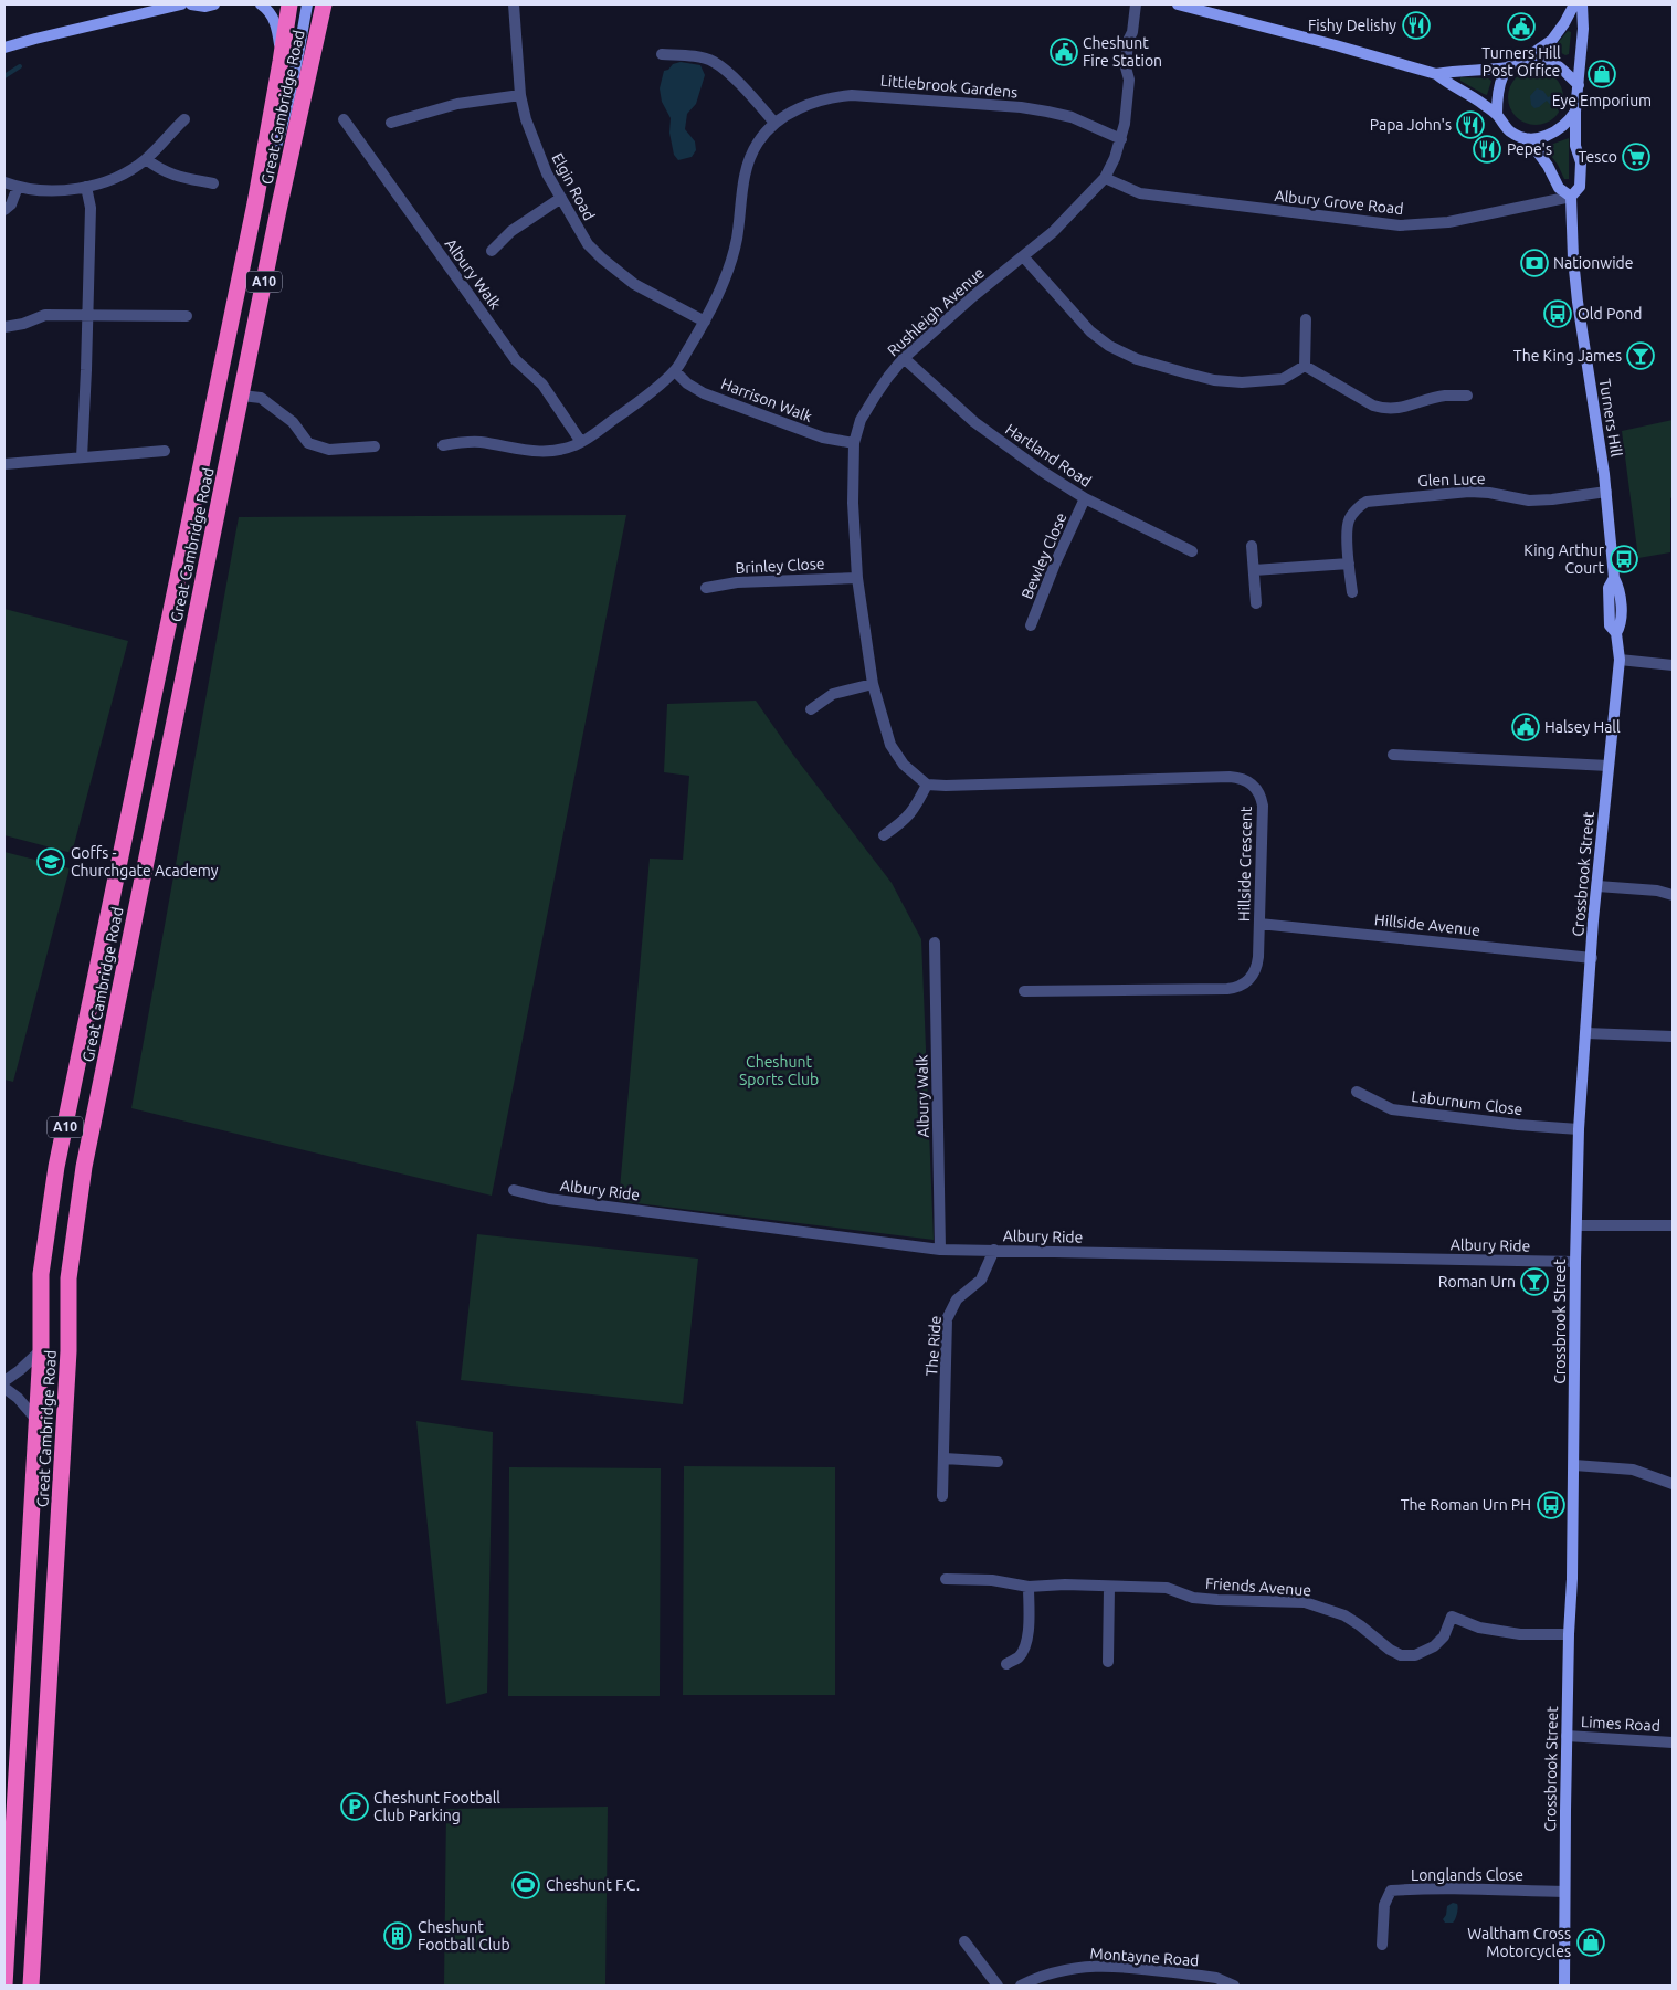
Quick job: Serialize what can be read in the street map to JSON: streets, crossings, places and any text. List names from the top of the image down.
{
  "streets": {
    "highway": ["Great Cambridge Road", "A10"],
    "main road": ["Turners Hill", "Crossbrook Street"],
    "street": [
      "Littlebrook Gardens",
      "Elgin Road",
      "Albury Grove Road",
      "Albury Walk",
      "Rushleigh Avenue",
      "Harrison Walk",
      "Hartland Road",
      "Glen Luce",
      "Bewley Close",
      "Brinley Close",
      "Hillside Crescent",
      "Hillside Avenue",
      "Laburnum Close",
      "Albury Ride",
      "The Ride",
      "Friends Avenue",
      "Limes Road",
      "Longlands Close",
      "Montayne Road"
    ]
  },
  "crossings": [
    ["Littlebrook Gardens", "Elgin Road"],
    ["Littlebrook Gardens", "Albury Walk"],
    ["Littlebrook Gardens", "Rushleigh Avenue"],
    ["Littlebrook Gardens", "Harrison Walk"],
    ["Albury Grove Road", "Rushleigh Avenue"],
    ["Albury Grove Road", "Turners Hill"],
    ["Albury Walk", "Albury Ride"],
    ["Rushleigh Avenue", "Harrison Walk"],
    ["Rushleigh Avenue", "Hartland Road"],
    ["Rushleigh Avenue", "Brinley Close"],
    ["Rushleigh Avenue", "Hillside Crescent"],
    ["Turners Hill", "Glen Luce"],
    ["Turners Hill", "Crossbrook Street"],
    ["Hartland Road", "Bewley Close"],
    ["Hillside Crescent", "Hillside Avenue"],
    ["Crossbrook Street", "Hillside Avenue"],
    ["Crossbrook Street", "Laburnum Close"],
    ["Crossbrook Street", "Albury Ride"],
    ["Crossbrook Street", "Friends Avenue"],
    ["Crossbrook Street", "Limes Road"],
    ["Crossbrook Street", "Longlands Close"],
    ["Albury Ride", "The Ride"]
  ],
  "parks": ["Cheshunt Sports Club"],
  "places": {
    "restaurant": ["Fishy Delishy", "Papa John's", "Pepe's"],
    "public building": ["Turners Hill Post Office", "Cheshunt Fire Station", "Halsey Hall"],
    "shop": ["Eye Emporium", "Waltham Cross Motorcycles"],
    "supermarket": ["Tesco"],
    "bank": ["Nationwide"],
    "bus stop": ["Old Pond", "King Arthur Court", "The Roman Urn PH"],
    "bar": ["The King James", "Roman Urn"],
    "school or university": ["Goffs - Churchgate Academy"],
    "parking": ["Cheshunt Football Club Parking"],
    "sports": ["Cheshunt F.C."],
    "building": ["Cheshunt Football Club"]
  }
}
